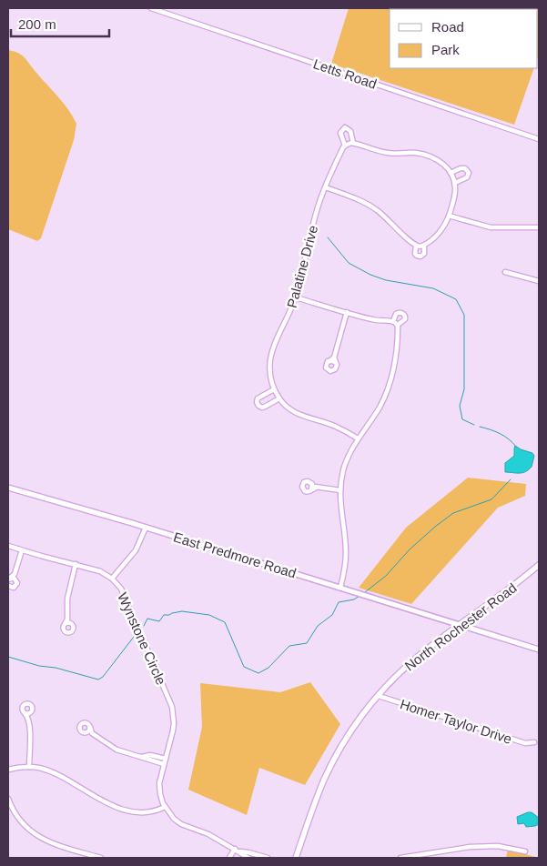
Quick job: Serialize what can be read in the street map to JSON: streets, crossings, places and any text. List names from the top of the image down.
{
  "streets": {
    "main road": ["North Rochester Road"],
    "street": [
      "Letts Road",
      "Palatine Drive",
      "East Predmore Road",
      "Wynstone Circle",
      "Homer Taylor Drive"
    ]
  },
  "crossings": [
    ["East Predmore Road", "North Rochester Road"],
    ["North Rochester Road", "Homer Taylor Drive"]
  ],
  "legend": ["Road", "Park"],
  "scale_bar": "200 m"
}
